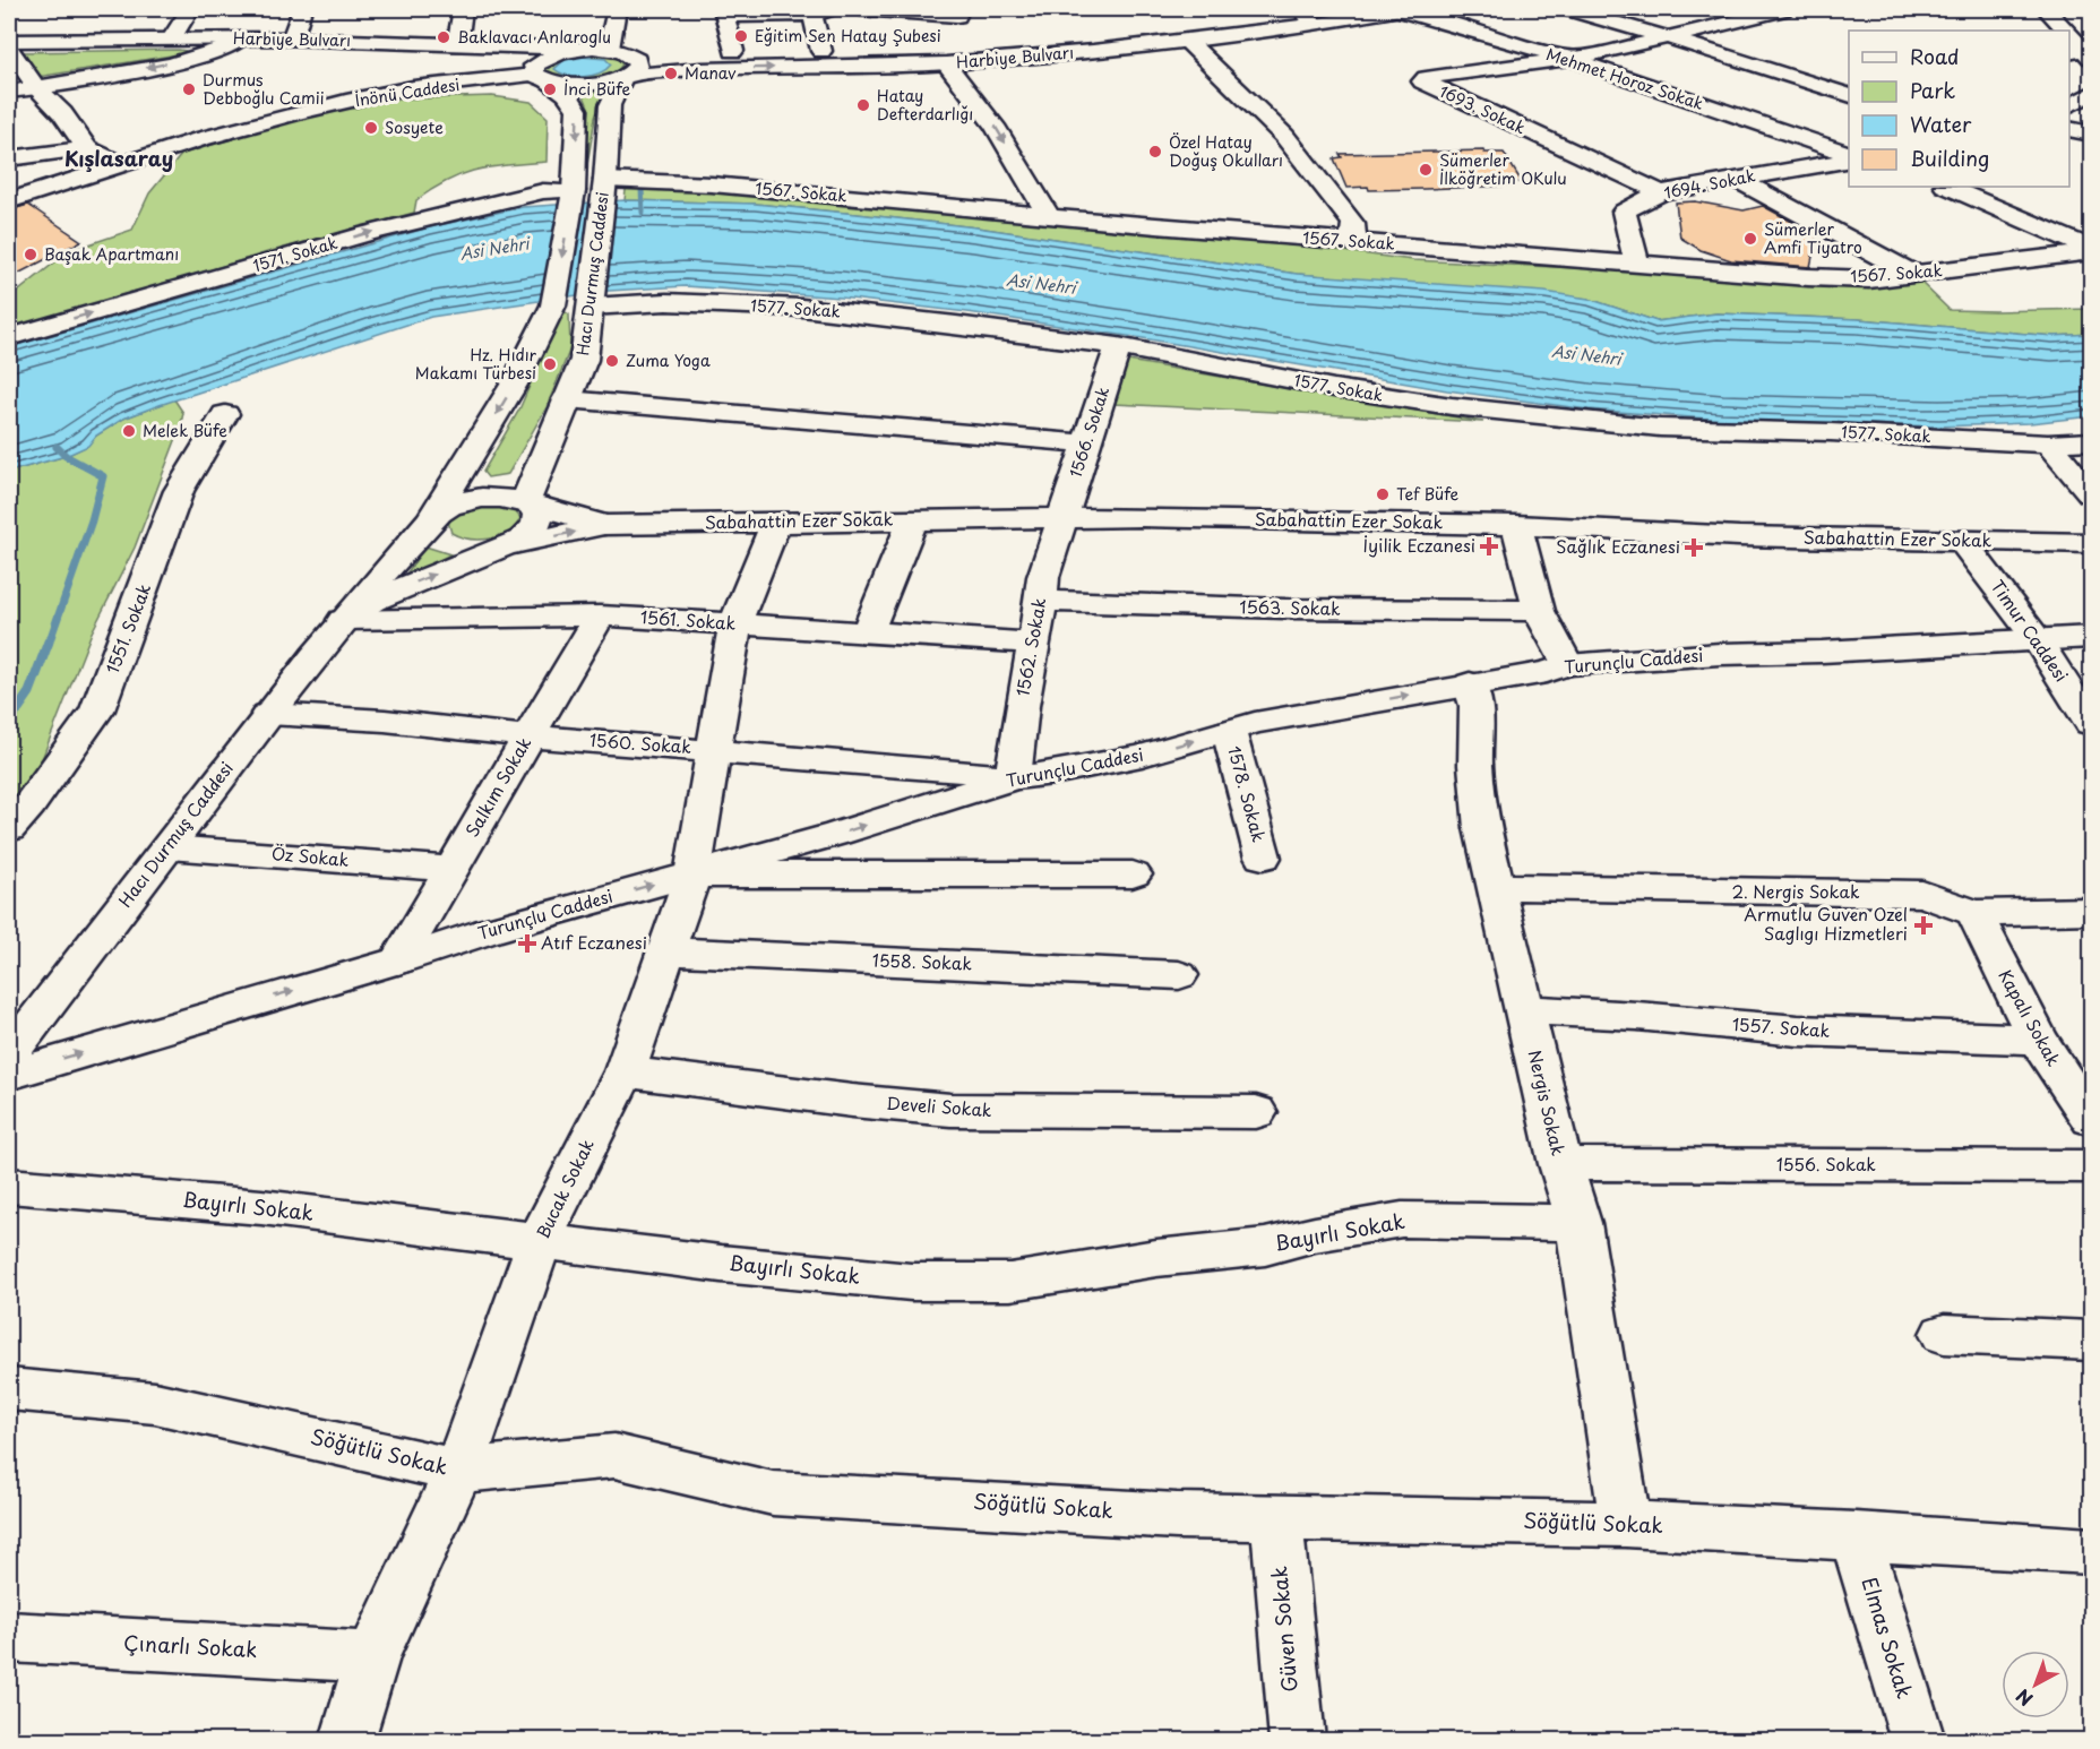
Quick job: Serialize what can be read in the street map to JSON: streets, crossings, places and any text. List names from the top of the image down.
{
  "streets": {
    "street": [
      "Harbiye Bulvarı",
      "Mehmet Horoz Sokak",
      "İnönü Caddesi",
      "1693. Sokak",
      "1694. Sokak",
      "1567. Sokak",
      "1571. Sokak",
      "Hacı Durmuş Caddesi",
      "1577. Sokak",
      "1566. Sokak",
      "Sabahattin Ezer Sokak",
      "1563. Sokak",
      "1561. Sokak",
      "1551. Sokak",
      "Timur Caddesi",
      "1562. Sokak",
      "Turunçlu Caddesi",
      "1560. Sokak",
      "Salkım Sokak",
      "1578. Sokak",
      "Öz Sokak",
      "2. Nergis Sokak",
      "1558. Sokak",
      "Kapalı Sokak",
      "1557. Sokak",
      "Nergis Sokak",
      "Develi Sokak",
      "1556. Sokak",
      "Bucak Sokak",
      "Bayırlı Sokak",
      "Söğütlü Sokak",
      "Güven Sokak",
      "Elmas Sokak",
      "Çınarlı Sokak"
    ]
  },
  "crossings": [
    ["Harbiye Bulvarı", "Mehmet Horoz Sokak"],
    ["Harbiye Bulvarı", "İnönü Caddesi"],
    ["Harbiye Bulvarı", "Hacı Durmuş Caddesi"],
    ["Mehmet Horoz Sokak", "1693. Sokak"],
    ["İnönü Caddesi", "Hacı Durmuş Caddesi"],
    ["1693. Sokak", "1694. Sokak"],
    ["1694. Sokak", "1567. Sokak"],
    ["1567. Sokak", "Hacı Durmuş Caddesi"],
    ["1571. Sokak", "Hacı Durmuş Caddesi"],
    ["Hacı Durmuş Caddesi", "1577. Sokak"],
    ["Hacı Durmuş Caddesi", "Sabahattin Ezer Sokak"],
    ["Hacı Durmuş Caddesi", "1561. Sokak"],
    ["Hacı Durmuş Caddesi", "1560. Sokak"],
    ["Hacı Durmuş Caddesi", "Öz Sokak"],
    ["1577. Sokak", "1566. Sokak"],
    ["1566. Sokak", "Sabahattin Ezer Sokak"],
    ["1566. Sokak", "1562. Sokak"],
    ["Sabahattin Ezer Sokak", "Timur Caddesi"],
    ["Sabahattin Ezer Sokak", "1562. Sokak"],
    ["Sabahattin Ezer Sokak", "Bucak Sokak"],
    ["1563. Sokak", "1562. Sokak"],
    ["1561. Sokak", "1562. Sokak"],
    ["1561. Sokak", "Salkım Sokak"],
    ["1561. Sokak", "Bucak Sokak"],
    ["Timur Caddesi", "Turunçlu Caddesi"],
    ["1562. Sokak", "Turunçlu Caddesi"],
    ["1562. Sokak", "1560. Sokak"],
    ["Turunçlu Caddesi", "1560. Sokak"],
    ["Turunçlu Caddesi", "Salkım Sokak"],
    ["Turunçlu Caddesi", "1578. Sokak"],
    ["Turunçlu Caddesi", "Nergis Sokak"],
    ["Turunçlu Caddesi", "Bucak Sokak"],
    ["1560. Sokak", "Salkım Sokak"],
    ["1560. Sokak", "Bucak Sokak"],
    ["Salkım Sokak", "Öz Sokak"],
    ["2. Nergis Sokak", "Kapalı Sokak"],
    ["2. Nergis Sokak", "Nergis Sokak"],
    ["1558. Sokak", "Bucak Sokak"],
    ["Kapalı Sokak", "1557. Sokak"],
    ["1557. Sokak", "Nergis Sokak"],
    ["Nergis Sokak", "1556. Sokak"],
    ["Nergis Sokak", "Bayırlı Sokak"],
    ["Nergis Sokak", "Söğütlü Sokak"],
    ["Develi Sokak", "Bucak Sokak"],
    ["Bucak Sokak", "Bayırlı Sokak"],
    ["Bucak Sokak", "Söğütlü Sokak"],
    ["Bucak Sokak", "Çınarlı Sokak"],
    ["Söğütlü Sokak", "Güven Sokak"],
    ["Söğütlü Sokak", "Elmas Sokak"]
  ],
  "districts": ["Kışlasaray"],
  "water": ["Asi Nehri"],
  "places": {
    "other": [
      "Eğitim Sen Hatay Şubesi",
      "Baklavacı Anlaroglu",
      "Manav",
      "Durmuş Debboğlu Camii",
      "İnci Büfe",
      "Hatay Defterdarlığı",
      "Sosyete",
      "Özel Hatay Doğuş Okulları",
      "Sümerler İlköğretim OKulu",
      "Sümerler Amfi Tiyatro",
      "Başak Apartmanı",
      "Zuma Yoga",
      "Hz. Hıdır Makamı Türbesi",
      "Melek Büfe",
      "Tef Büfe"
    ],
    "health": [
      "İyilik Eczanesi",
      "Sağlık Eczanesi",
      "Armutlu Guven Ozel Saglıgı Hizmetleri",
      "Atıf Eczanesi"
    ]
  },
  "legend": [
    "Road",
    "Park",
    "Water",
    "Building"
  ],
  "north": "bottom left"
}
